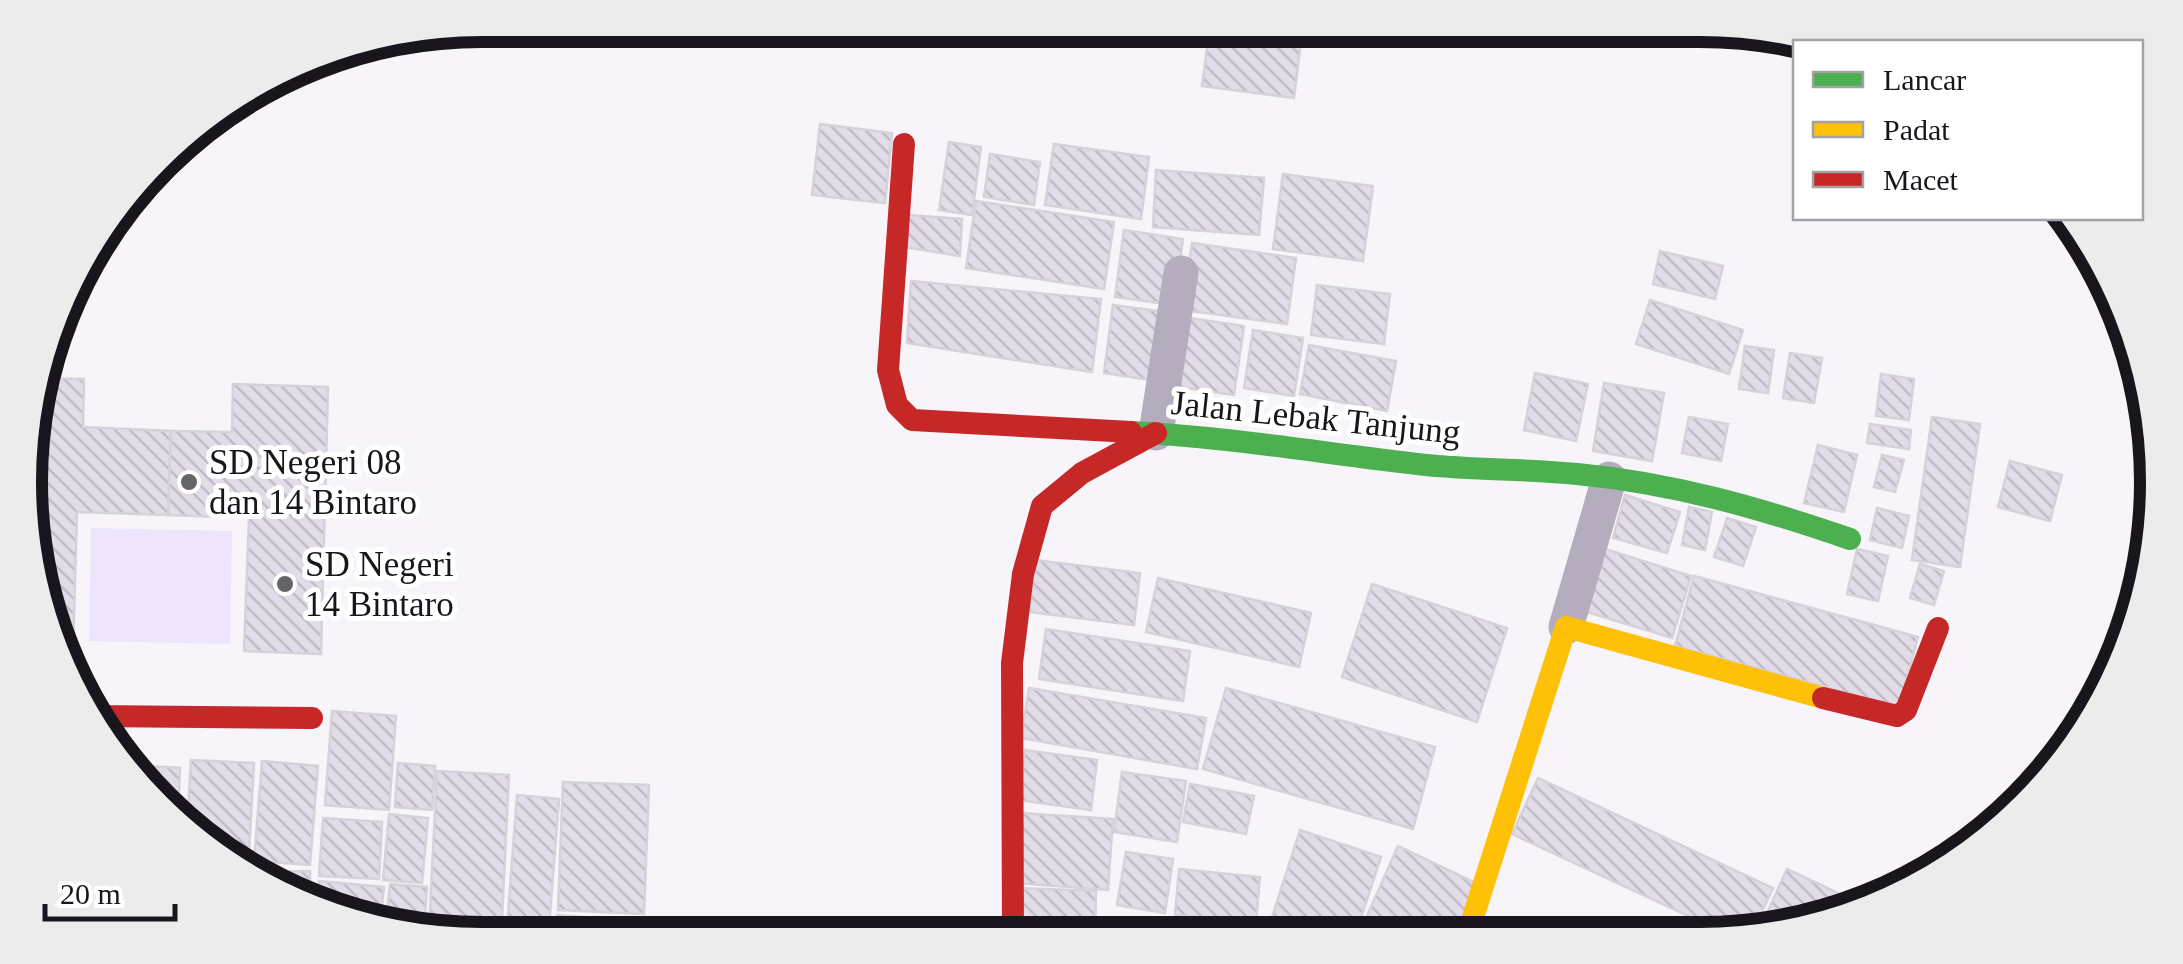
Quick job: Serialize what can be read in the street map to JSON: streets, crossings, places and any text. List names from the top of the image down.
{
  "streets": {
    "street": ["Jalan Lebak Tanjung"]
  },
  "places": ["SD Negeri 08 dan 14 Bintaro", "SD Negeri 14 Bintaro"],
  "legend": ["Lancar", "Padat", "Macet"],
  "scale_bar": "20 m"
}
